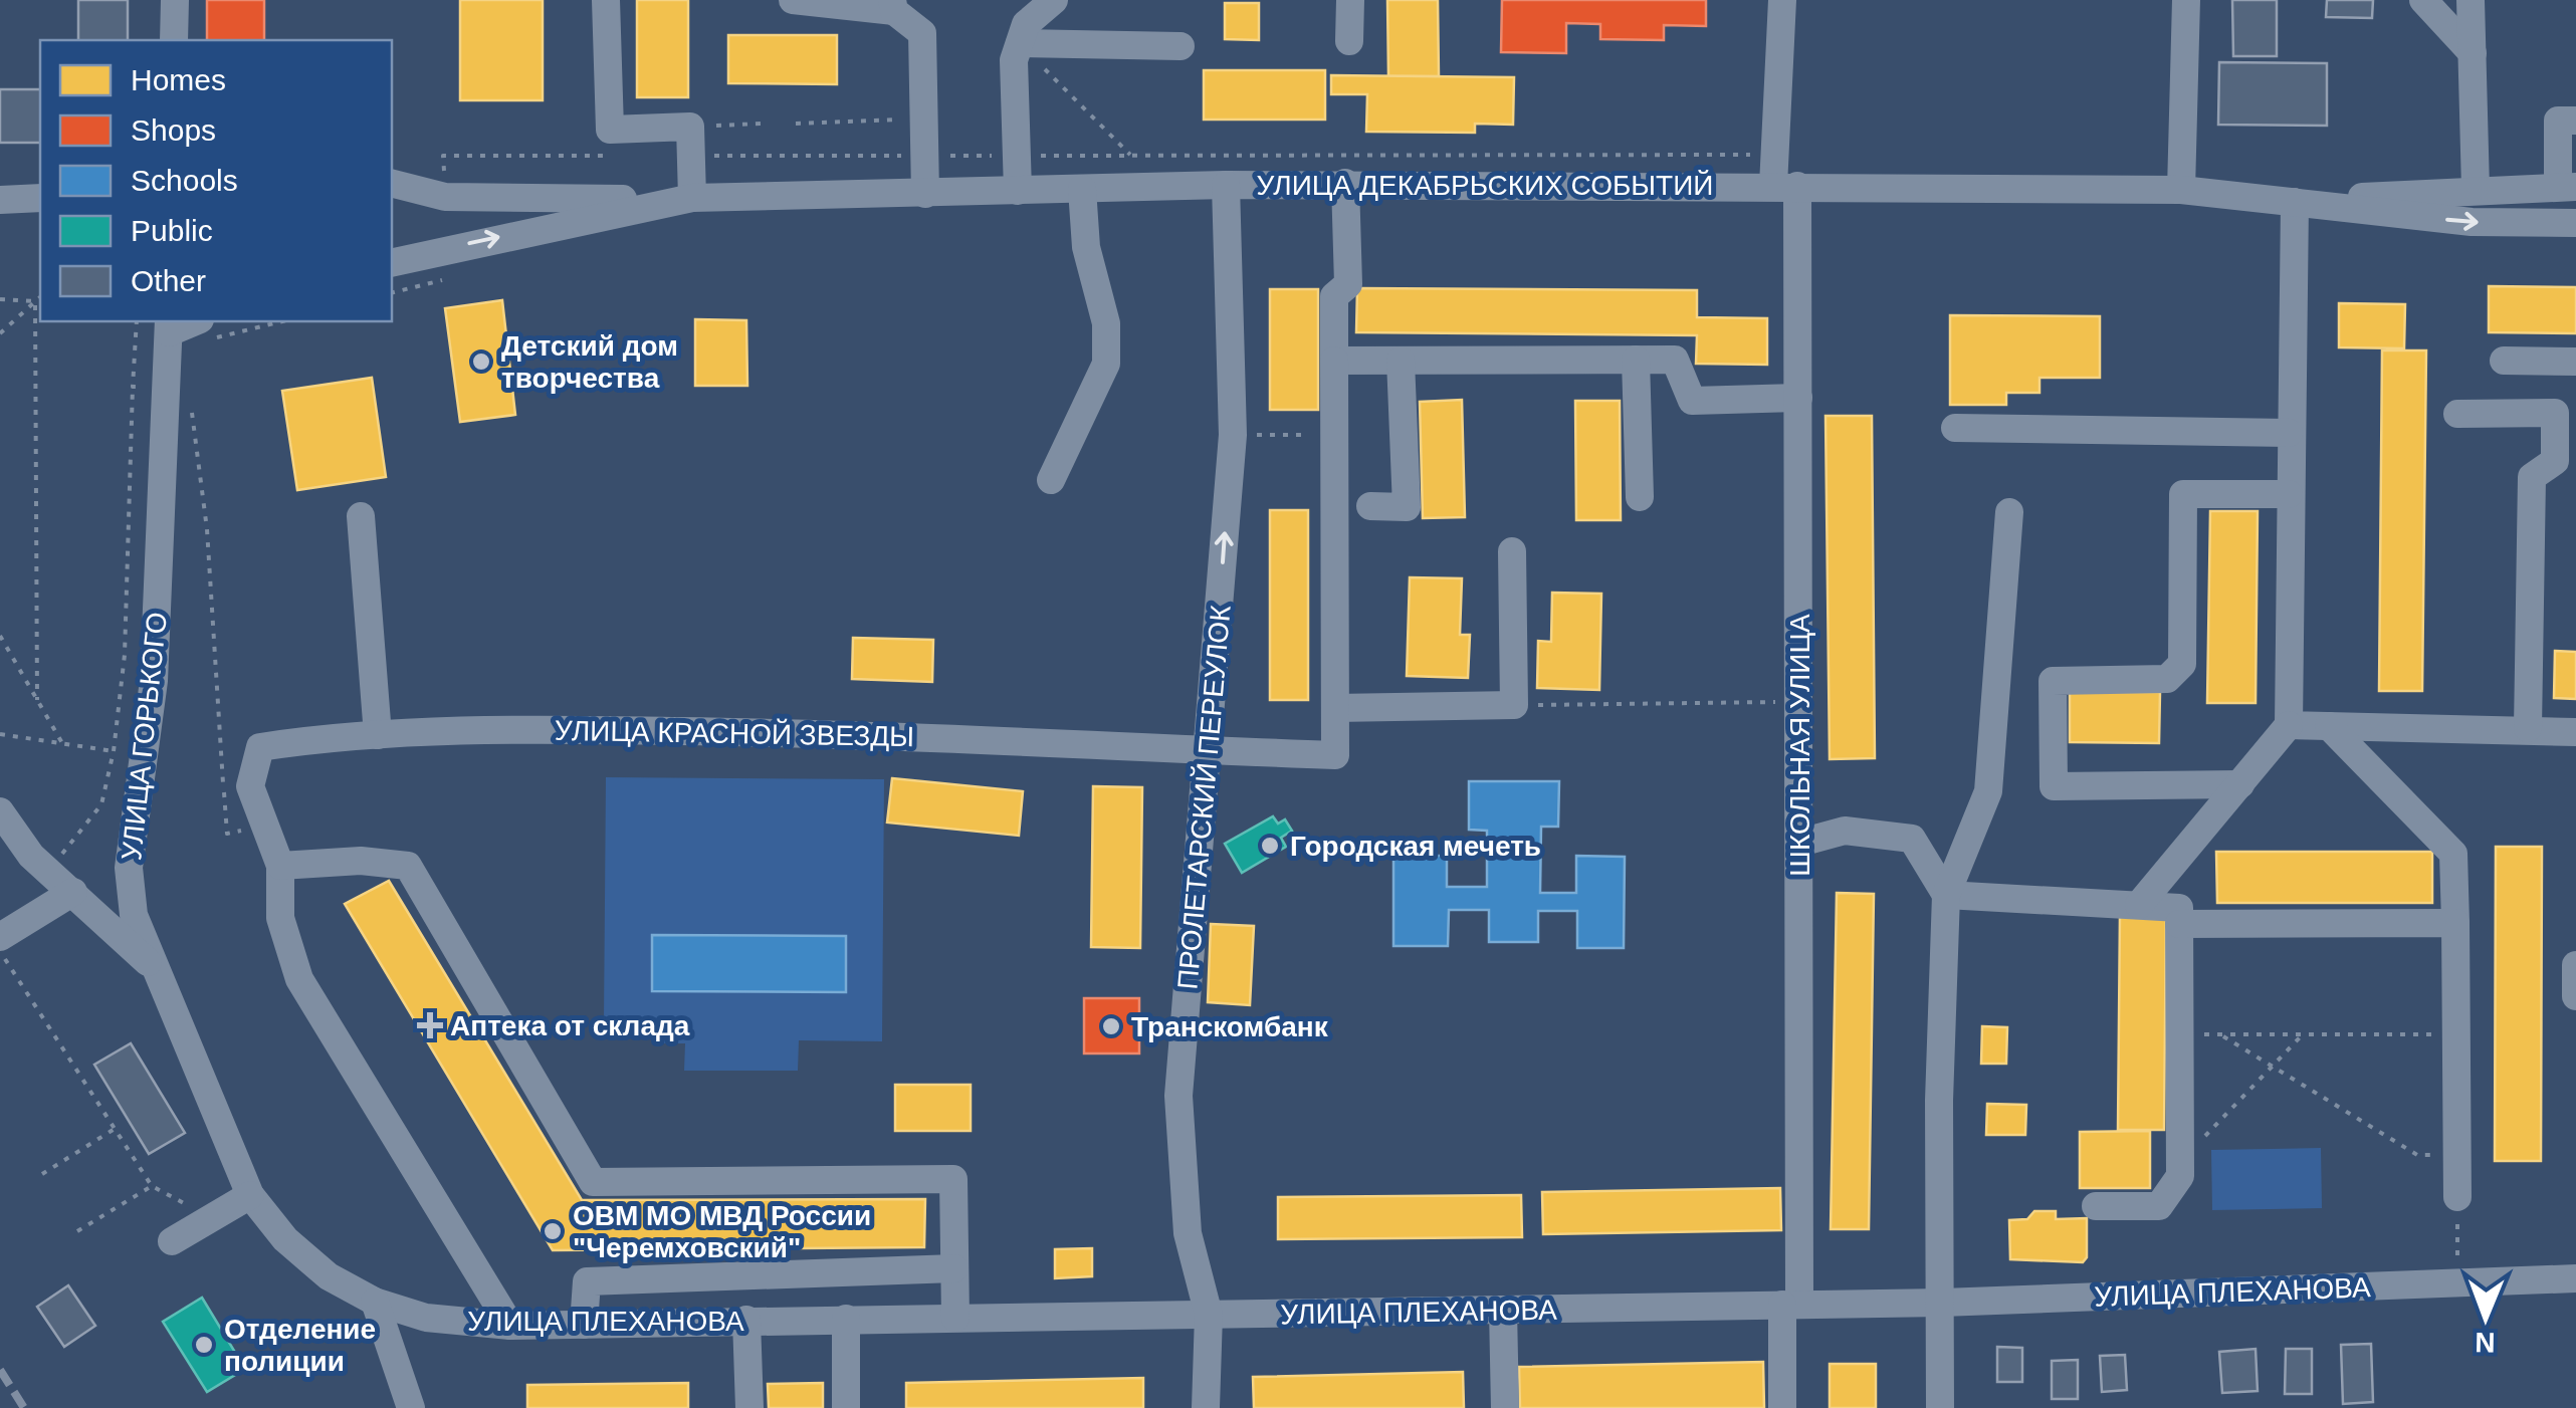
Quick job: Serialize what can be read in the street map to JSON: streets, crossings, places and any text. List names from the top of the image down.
{
  "streets": {
    "street": [
      "УЛИЦА ДЕКАБРЬСКИХ СОБЫТИЙ",
      "УЛИЦА КРАСНОЙ ЗВЕЗДЫ",
      "УЛИЦА ГОРЬКОГО",
      "ШКОЛЬНАЯ УЛИЦА",
      "ПРОЛЕТАРСКИЙ ПЕРЕУЛОК",
      "УЛИЦА ПЛЕХАНОВА"
    ]
  },
  "crossings": [
    ["УЛИЦА ДЕКАБРЬСКИХ СОБЫТИЙ", "ШКОЛЬНАЯ УЛИЦА"],
    ["УЛИЦА ДЕКАБРЬСКИХ СОБЫТИЙ", "ПРОЛЕТАРСКИЙ ПЕРЕУЛОК"],
    ["УЛИЦА КРАСНОЙ ЗВЕЗДЫ", "ПРОЛЕТАРСКИЙ ПЕРЕУЛОК"],
    ["УЛИЦА ГОРЬКОГО", "УЛИЦА ПЛЕХАНОВА"],
    ["ШКОЛЬНАЯ УЛИЦА", "УЛИЦА ПЛЕХАНОВА"],
    ["ПРОЛЕТАРСКИЙ ПЕРЕУЛОК", "УЛИЦА ПЛЕХАНОВА"]
  ],
  "places": {
    "other": [
      "Детский дом творчества",
      "Городская мечеть",
      "Транскомбанк",
      "ОВМ МО МВД России \"Черемховский\"",
      "Отделение полиции"
    ],
    "health": ["Аптека от склада"]
  },
  "legend": [
    "Homes",
    "Shops",
    "Schools",
    "Public",
    "Other"
  ],
  "north": "bottom"
}
